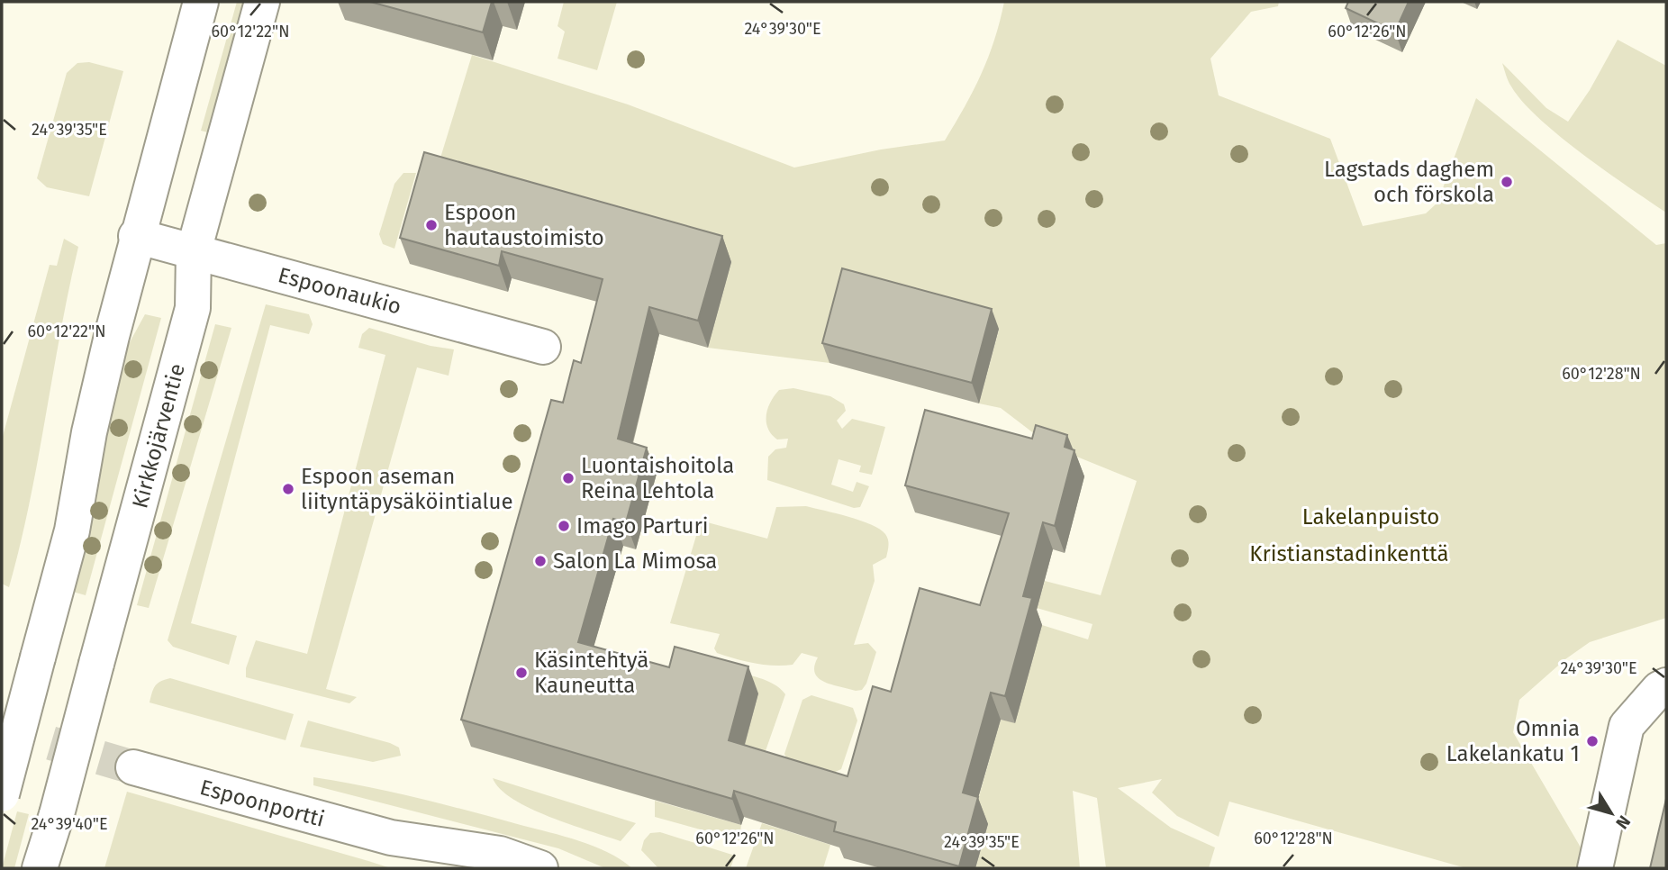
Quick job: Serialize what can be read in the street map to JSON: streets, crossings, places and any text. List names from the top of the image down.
{
  "streets": {
    "main road": ["Espoonaukio", "Kirkkojärventie", "Espoonportti"]
  },
  "crossings": [
    ["Espoonaukio", "Kirkkojärventie"]
  ],
  "parks": ["Lakelanpuisto", "Kristianstadinkenttä"],
  "places": [
    "Lagstads daghem och förskola",
    "Espoon hautaustoimisto",
    "Luontaishoitola Reina Lehtola",
    "Espoon aseman liityntäpysäköintialue",
    "Imago Parturi",
    "Salon La Mimosa",
    "Käsintehtyä Kauneutta",
    "Omnia Lakelankatu 1"
  ],
  "north": "bottom right",
  "coordinates": [
    "24°39'30\"E",
    "60°12'22\"N",
    "60°12'26\"N",
    "24°39'35\"E",
    "60°12'28\"N",
    "24°39'40\"E"
  ]
}
